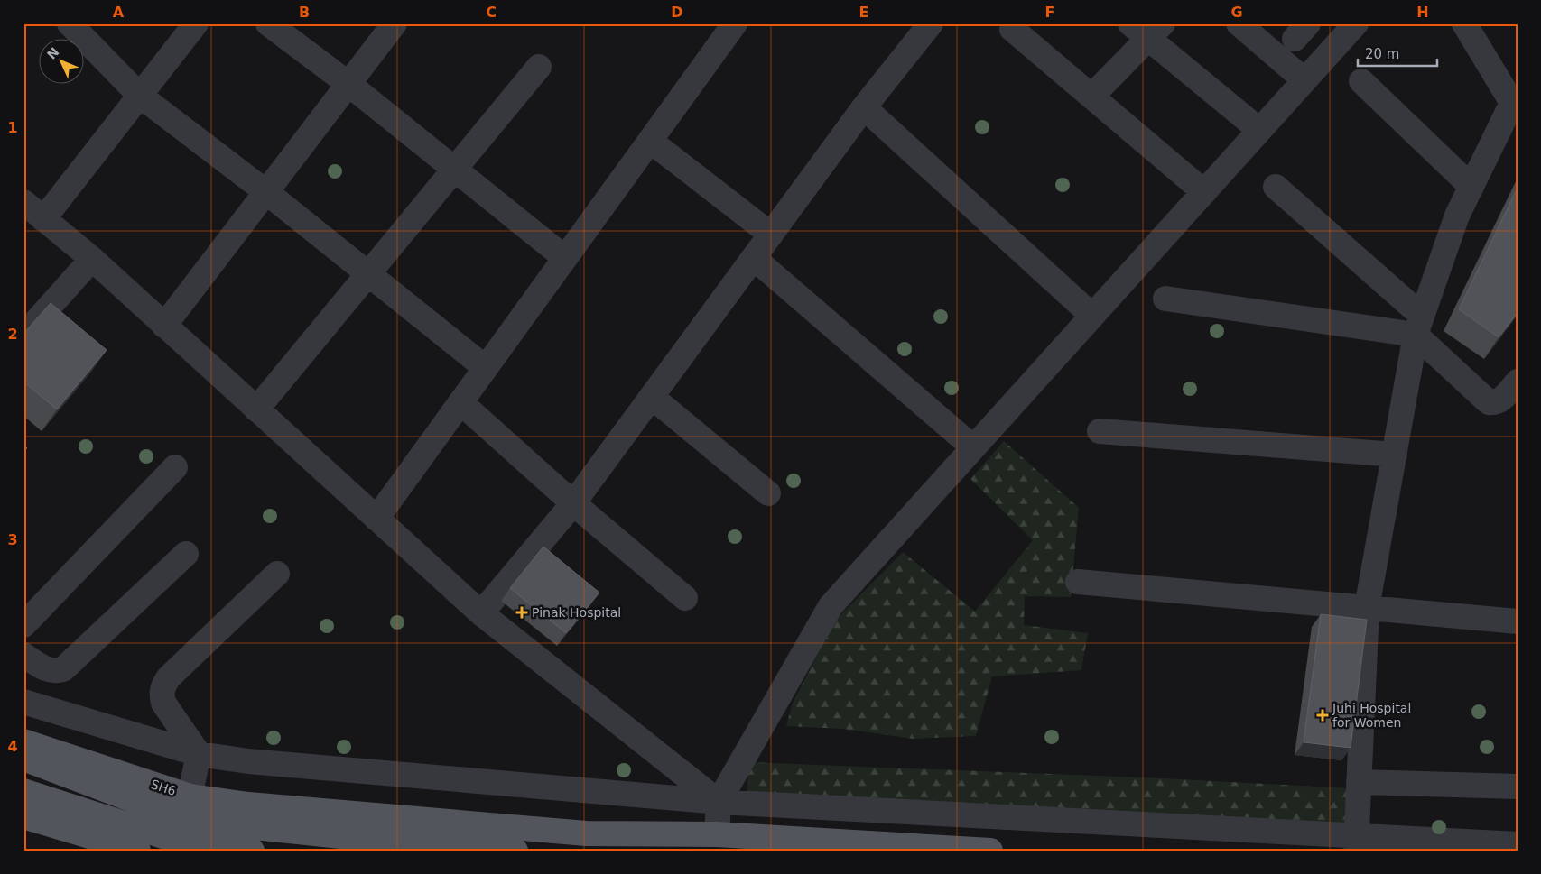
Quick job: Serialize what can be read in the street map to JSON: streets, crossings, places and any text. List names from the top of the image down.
{
  "streets": {
    "main road": ["SH6"]
  },
  "places": {
    "health": ["Pinak Hospital", "Juhi Hospital for Women"]
  },
  "scale_bar": "20 m",
  "north": "top left",
  "grid": {
    "columns": [
      "A",
      "B",
      "C",
      "D",
      "E",
      "F",
      "G",
      "H"
    ],
    "rows": [
      "1",
      "2",
      "3",
      "4"
    ]
  }
}
